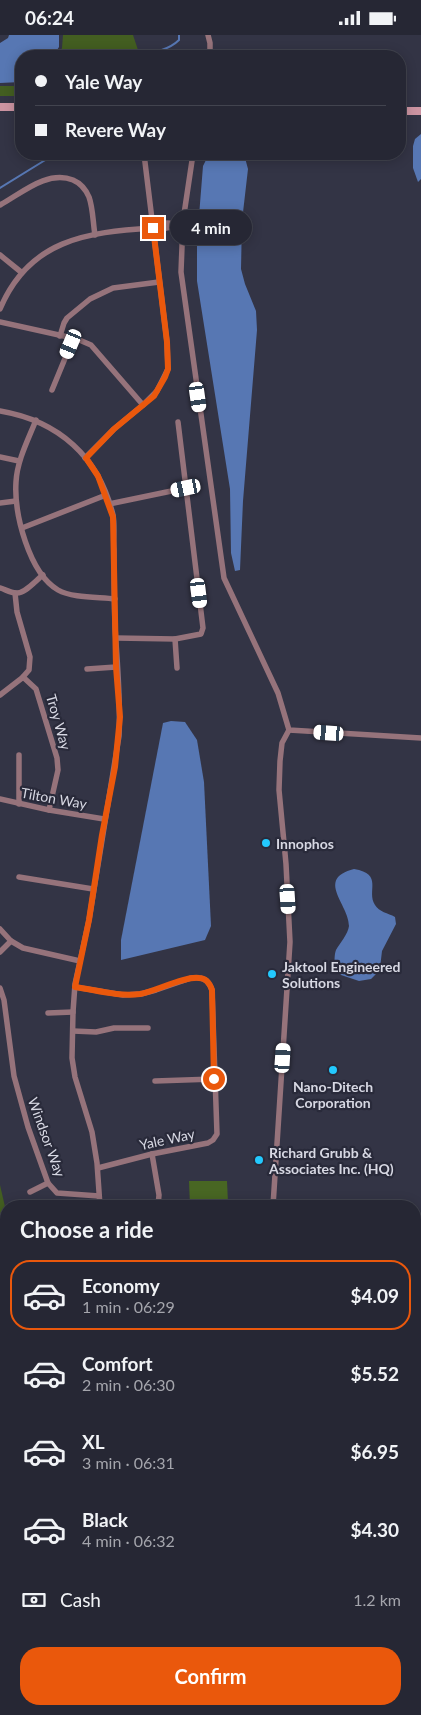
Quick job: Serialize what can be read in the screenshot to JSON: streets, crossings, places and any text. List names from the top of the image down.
{
  "streets": {
    "street": [
      "Troy Way",
      "Tilton Way",
      "Windsor Way",
      "Yale Way"
    ]
  },
  "crossings": [
    ["Troy Way", "Tilton Way"]
  ],
  "places": [
    "Innophos",
    "Jaktool Engineered Solutions",
    "Nano-Ditech Corporation",
    "Richard Grubb & Associates Inc. (HQ)"
  ],
  "page": {
    "status": "06:24",
    "banner": ["Yale Way", "Revere Way"],
    "bubble": "4 min",
    "heading": "Choose a ride",
    "list": [
      {
        "name": "Economy",
        "note": "1 min · 06:29",
        "value": "$4.09"
      },
      {
        "name": "Comfort",
        "note": "2 min · 06:30",
        "value": "$5.52"
      },
      {
        "name": "XL",
        "note": "3 min · 06:31",
        "value": "$6.95"
      },
      {
        "name": "Black",
        "note": "4 min · 06:32",
        "value": "$4.30"
      }
    ],
    "pay": ["Cash", "1.2 km"],
    "buttons": "Confirm"
  }
}
